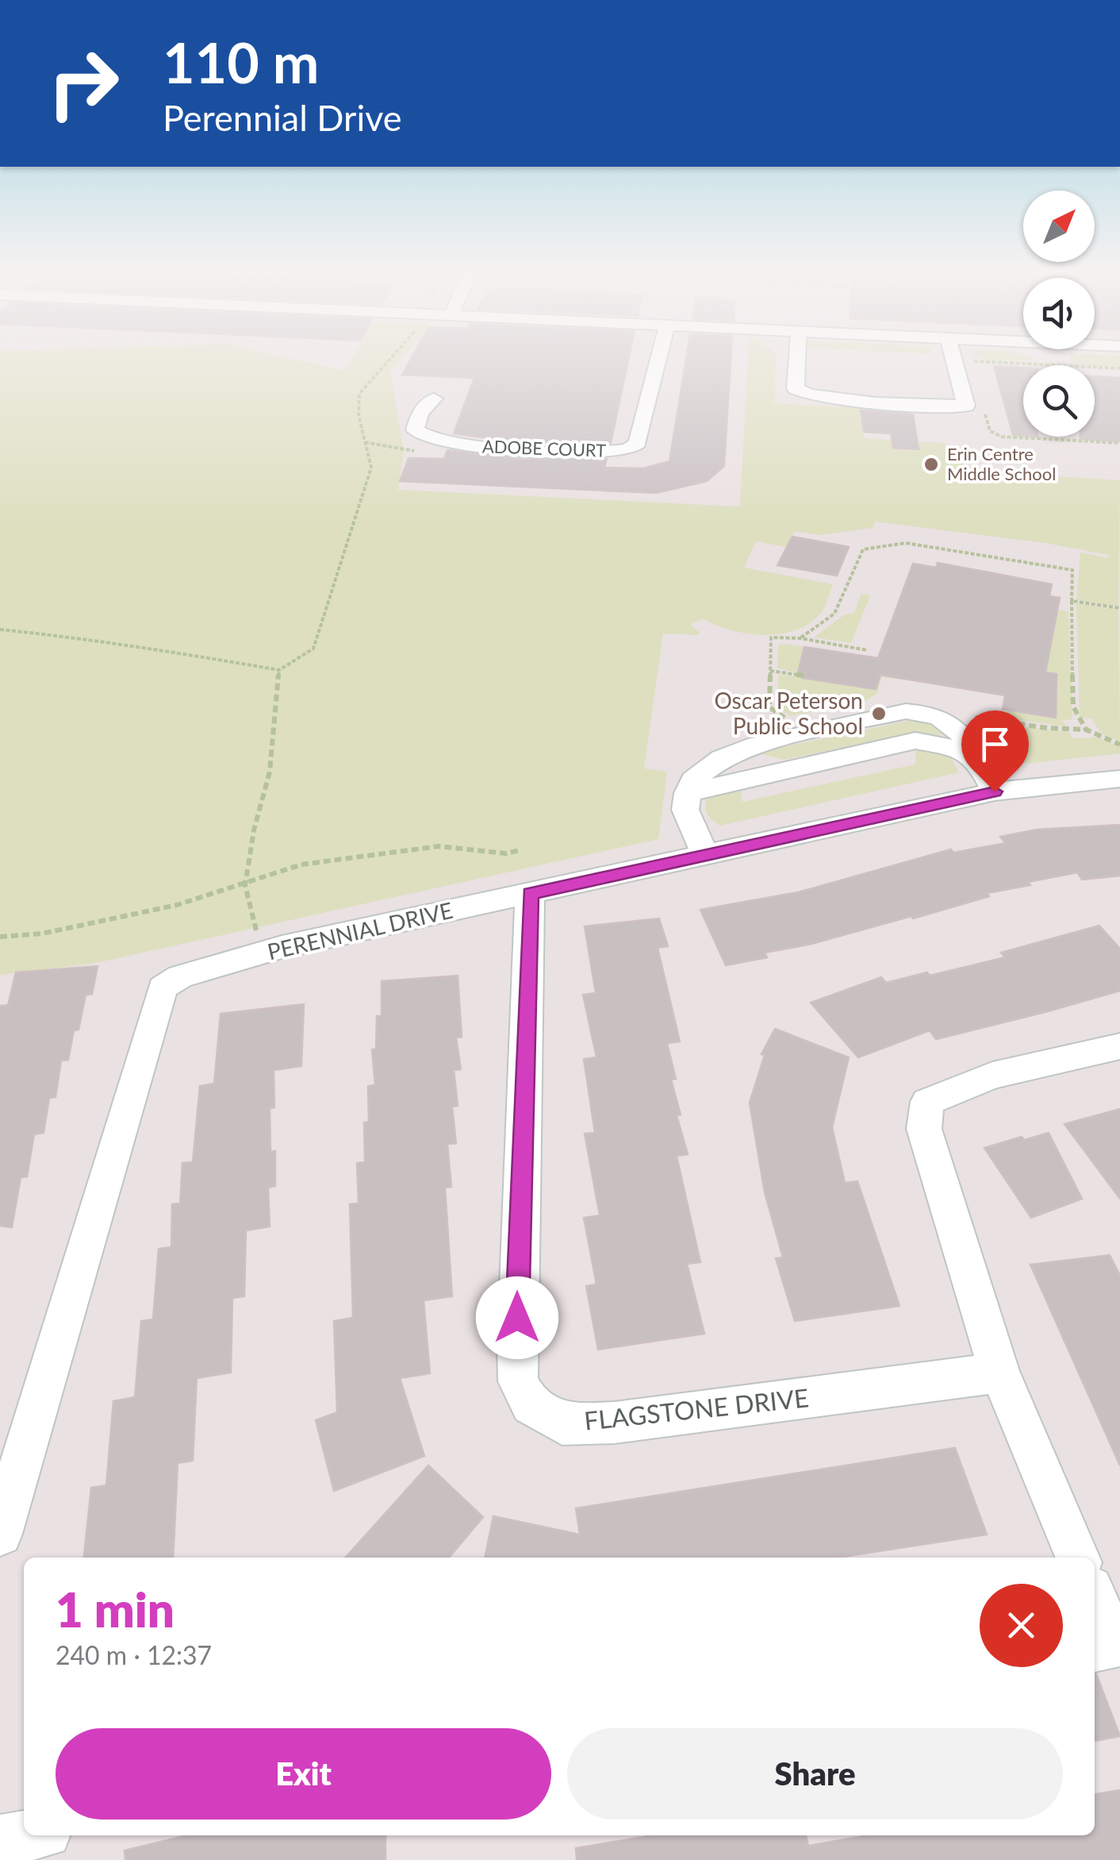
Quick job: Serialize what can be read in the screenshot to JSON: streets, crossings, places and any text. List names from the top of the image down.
{
  "streets": {
    "street": ["ADOBE COURT", "PERENNIAL DRIVE", "FLAGSTONE DRIVE"]
  },
  "crossings": [
    ["PERENNIAL DRIVE", "FLAGSTONE DRIVE"]
  ],
  "places": ["Erin Centre Middle School", "Oscar Peterson Public School"],
  "north": "top right",
  "page": {
    "turn": ["110 m", "Perennial Drive"],
    "heading": ["1 min", "240 m · 12:37"],
    "buttons": ["Exit", "Share"]
  }
}
